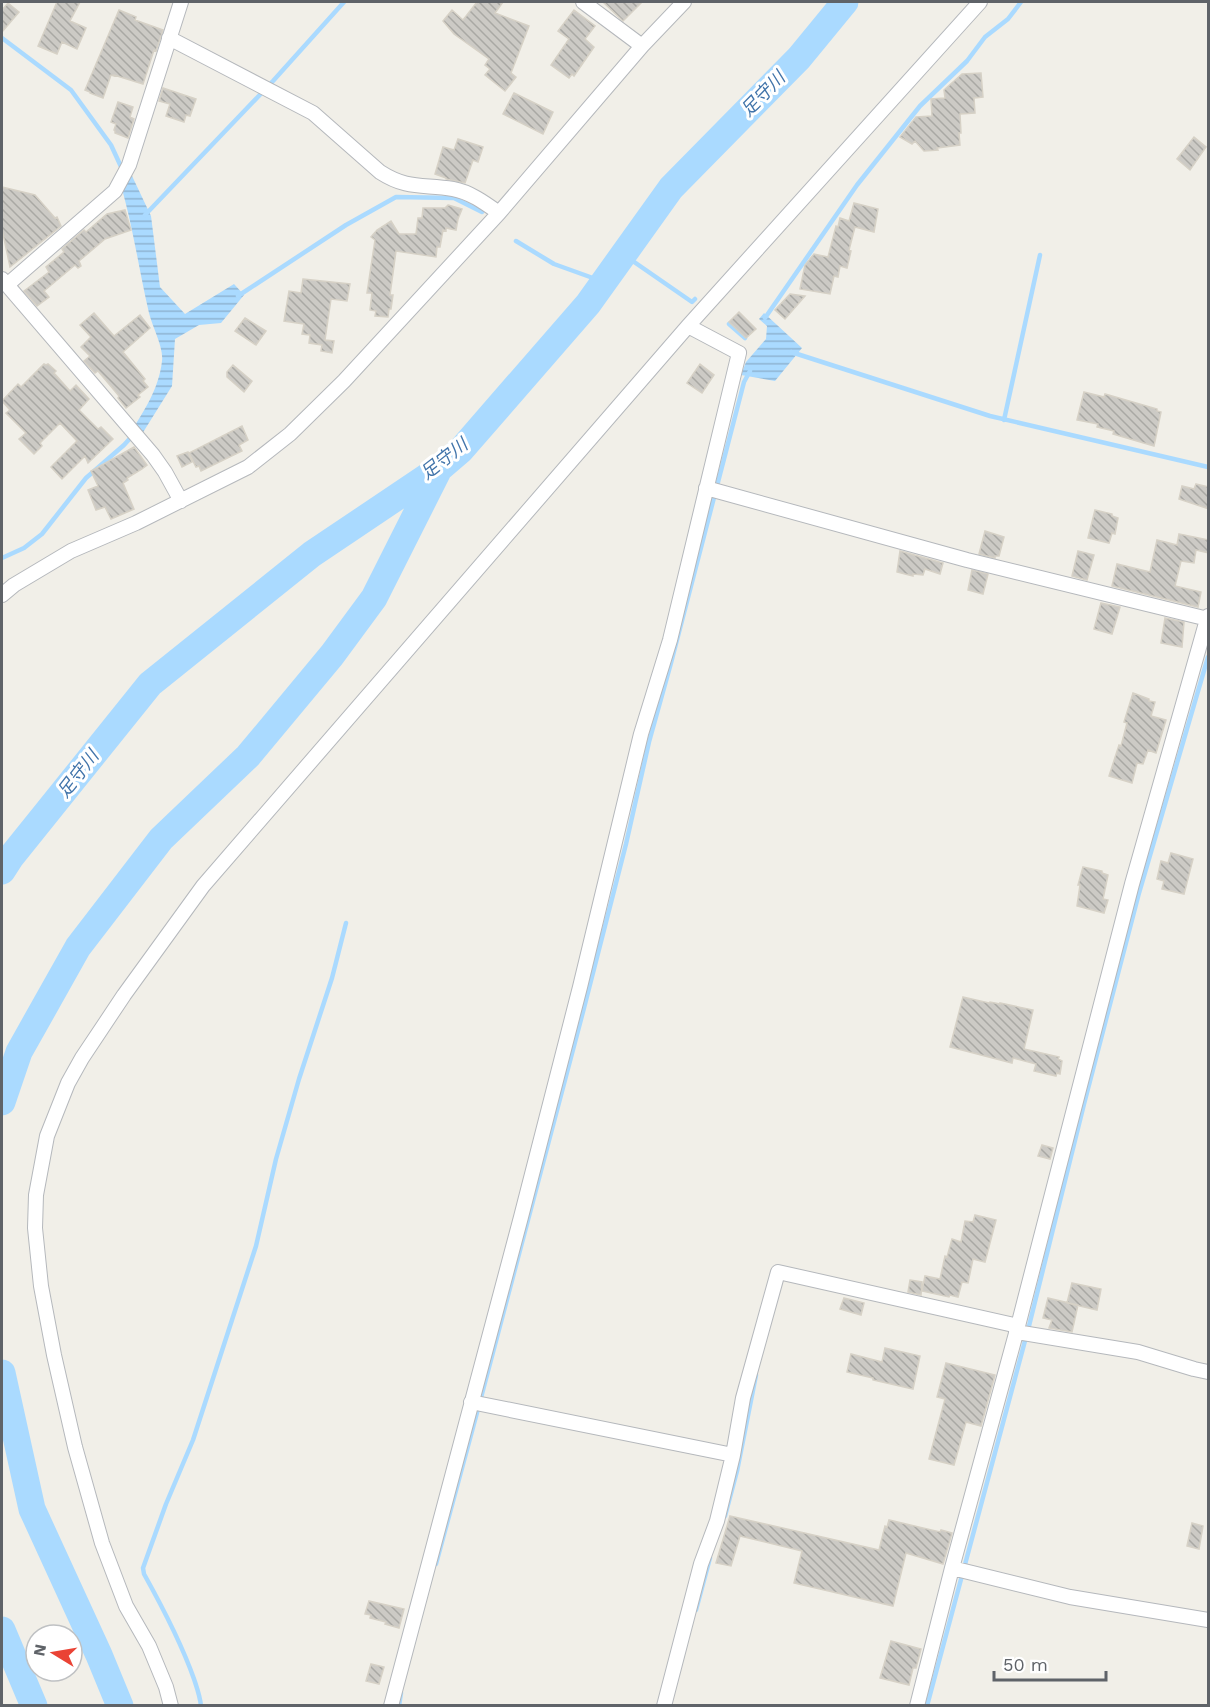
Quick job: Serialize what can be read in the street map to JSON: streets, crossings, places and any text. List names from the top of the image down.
{
  "water": ["足守川"],
  "scale_bar": "50 m",
  "north": "left"
}
